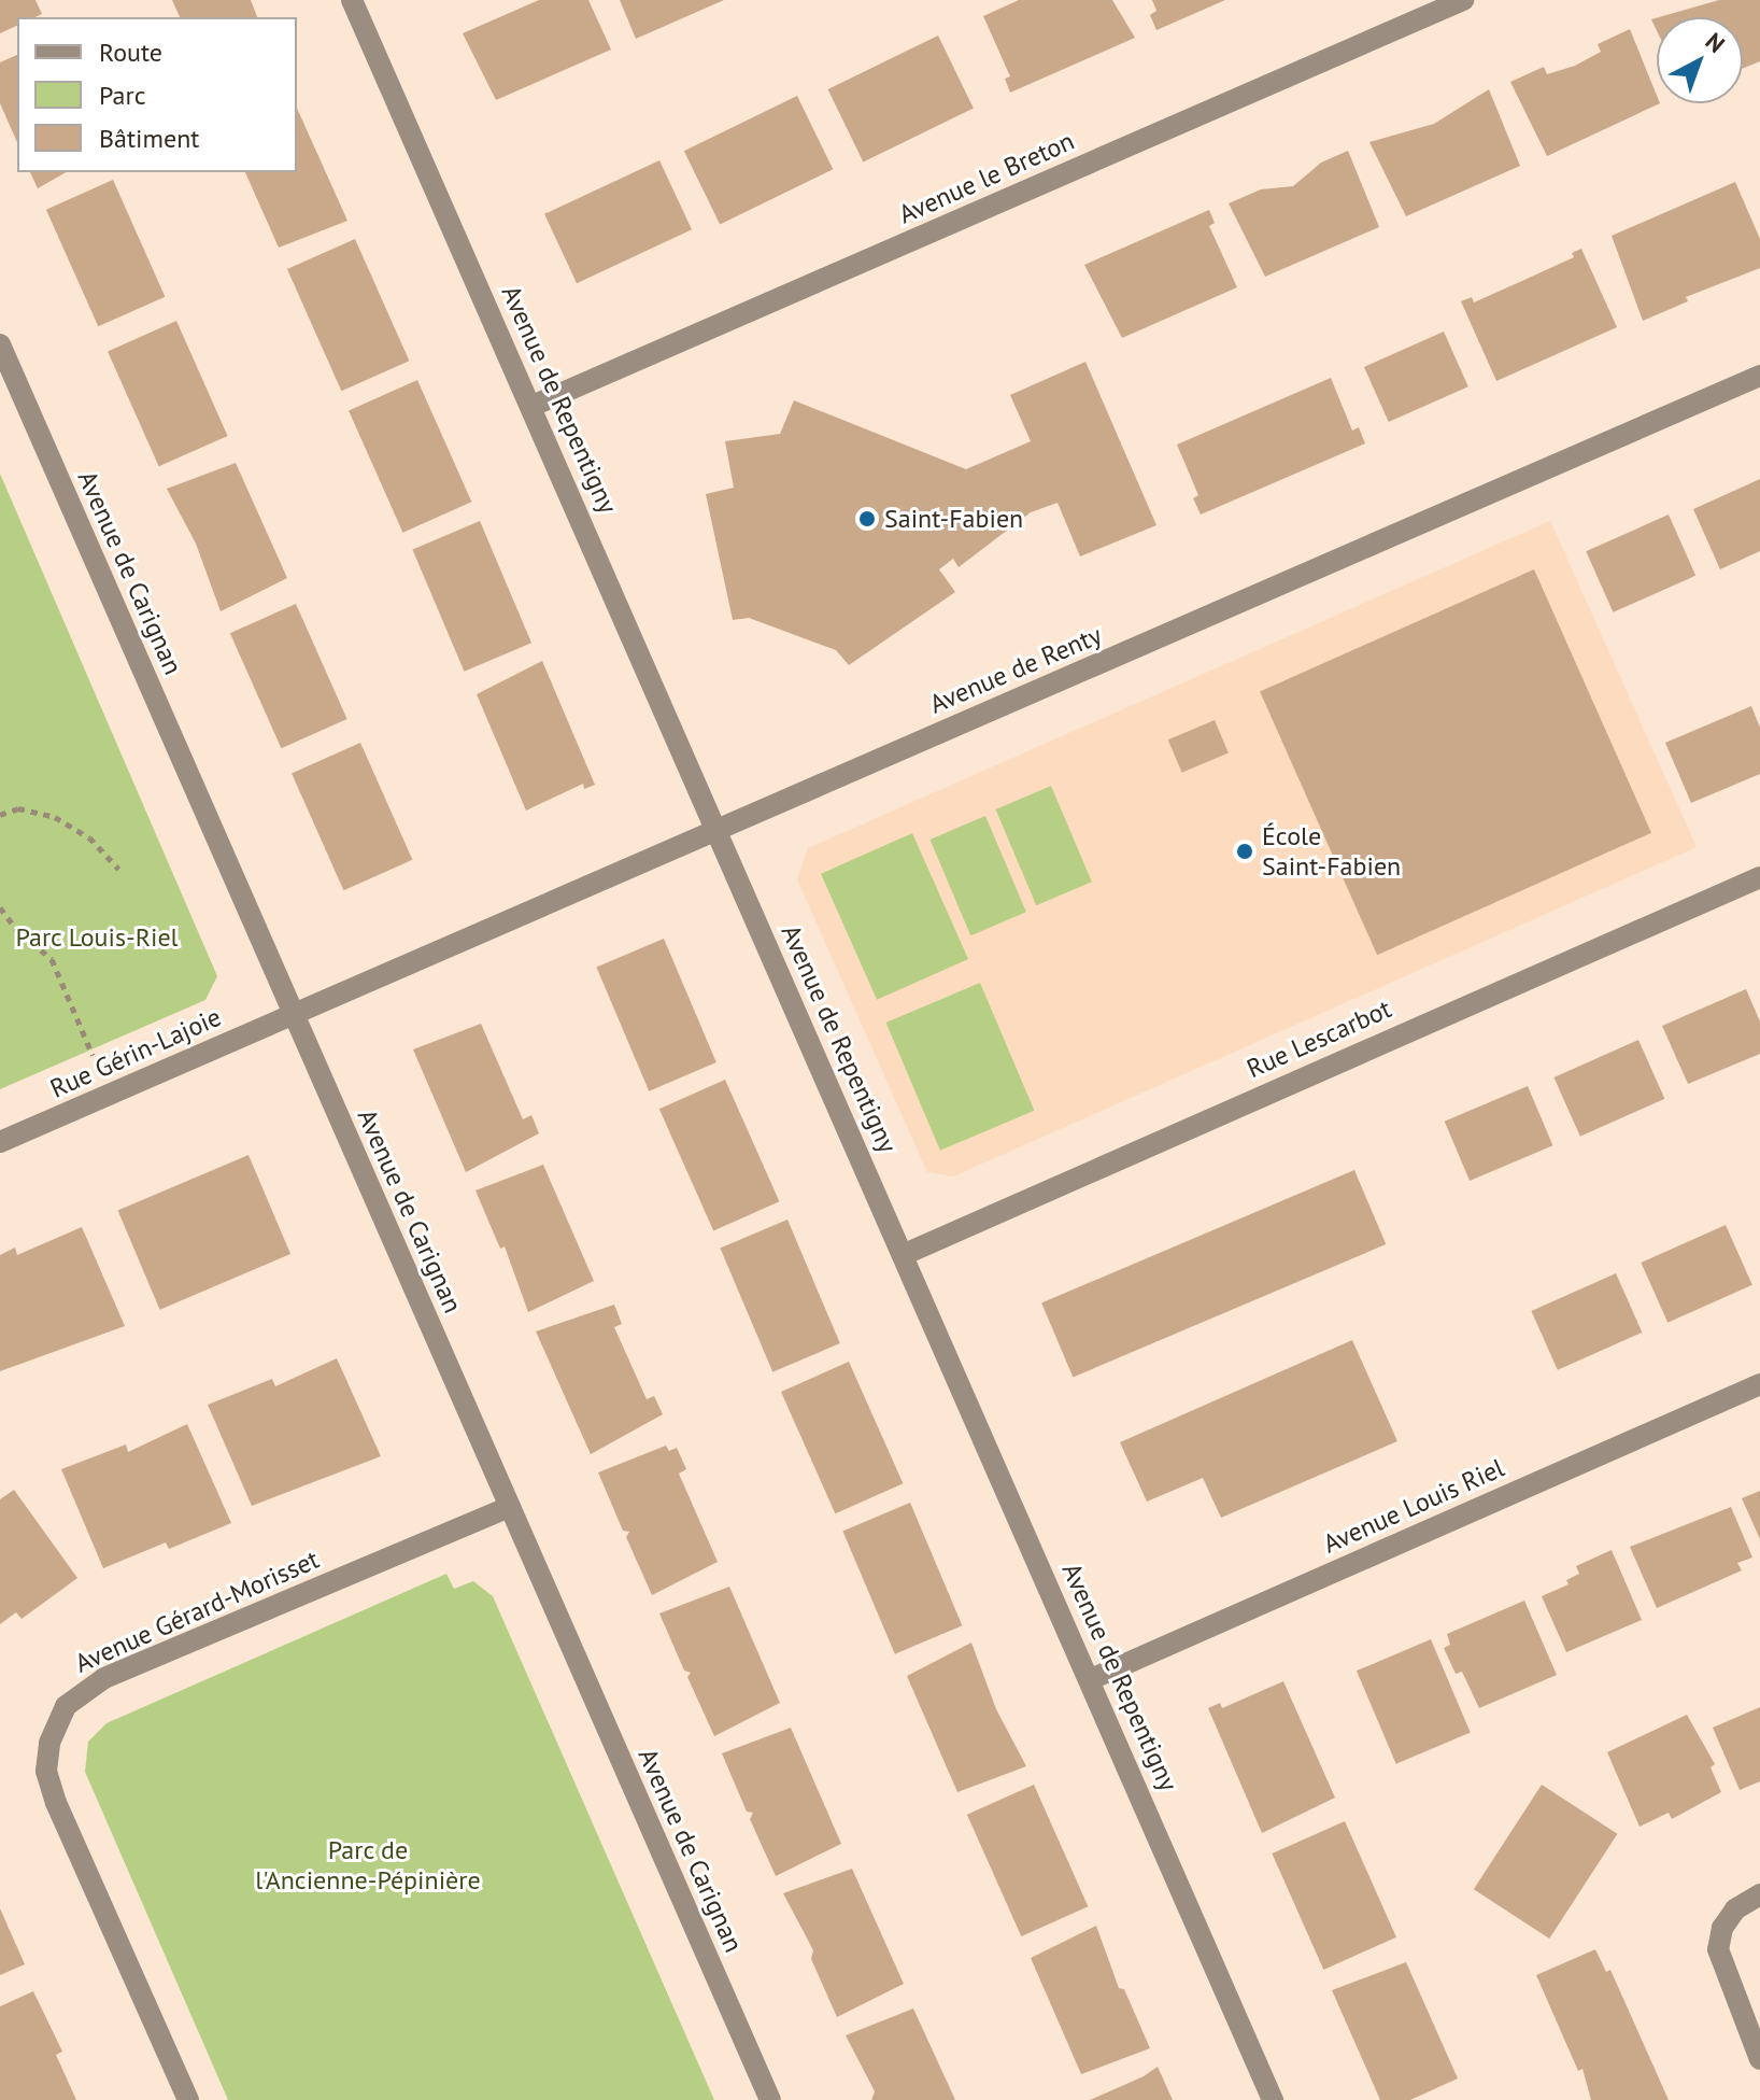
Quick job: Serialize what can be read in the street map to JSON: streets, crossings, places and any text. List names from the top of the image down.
{
  "streets": {
    "street": [
      "Avenue le Breton",
      "Avenue de Repentigny",
      "Avenue de Carignan",
      "Avenue de Renty",
      "Rue Lescarbot",
      "Rue Gérin-Lajoie",
      "Avenue Louis Riel",
      "Avenue Gérard-Morisset"
    ]
  },
  "crossings": [
    ["Avenue le Breton", "Avenue de Repentigny"],
    ["Avenue de Repentigny", "Avenue de Renty"],
    ["Avenue de Repentigny", "Rue Lescarbot"],
    ["Avenue de Repentigny", "Avenue Louis Riel"],
    ["Avenue de Carignan", "Avenue de Renty"],
    ["Avenue de Carignan", "Rue Gérin-Lajoie"],
    ["Avenue de Carignan", "Avenue Gérard-Morisset"],
    ["Avenue de Renty", "Rue Gérin-Lajoie"]
  ],
  "parks": ["Parc Louis-Riel", "Parc de l'Ancienne-Pépinière"],
  "places": ["Saint-Fabien", "École Saint-Fabien"],
  "legend": ["Route", "Parc", "Bâtiment"],
  "north": "top right"
}
